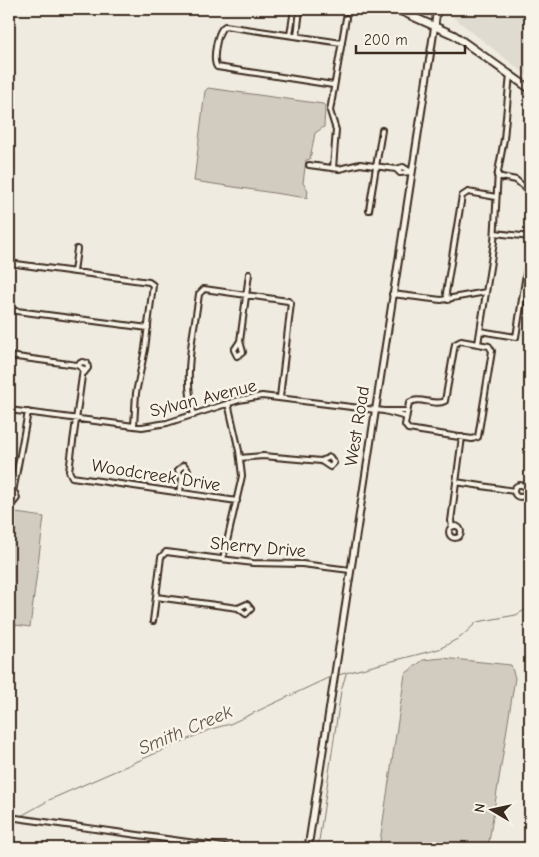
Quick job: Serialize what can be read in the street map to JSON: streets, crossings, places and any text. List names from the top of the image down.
{
  "streets": {
    "main road": ["West Road"],
    "street": ["Sylvan Avenue", "Woodcreek Drive", "Sherry Drive"]
  },
  "crossings": [
    ["Sylvan Avenue", "West Road"],
    ["Sylvan Avenue", "Woodcreek Drive"],
    ["West Road", "Sherry Drive"]
  ],
  "water": ["Smith Creek"],
  "scale_bar": "200 m",
  "north": "left"
}
